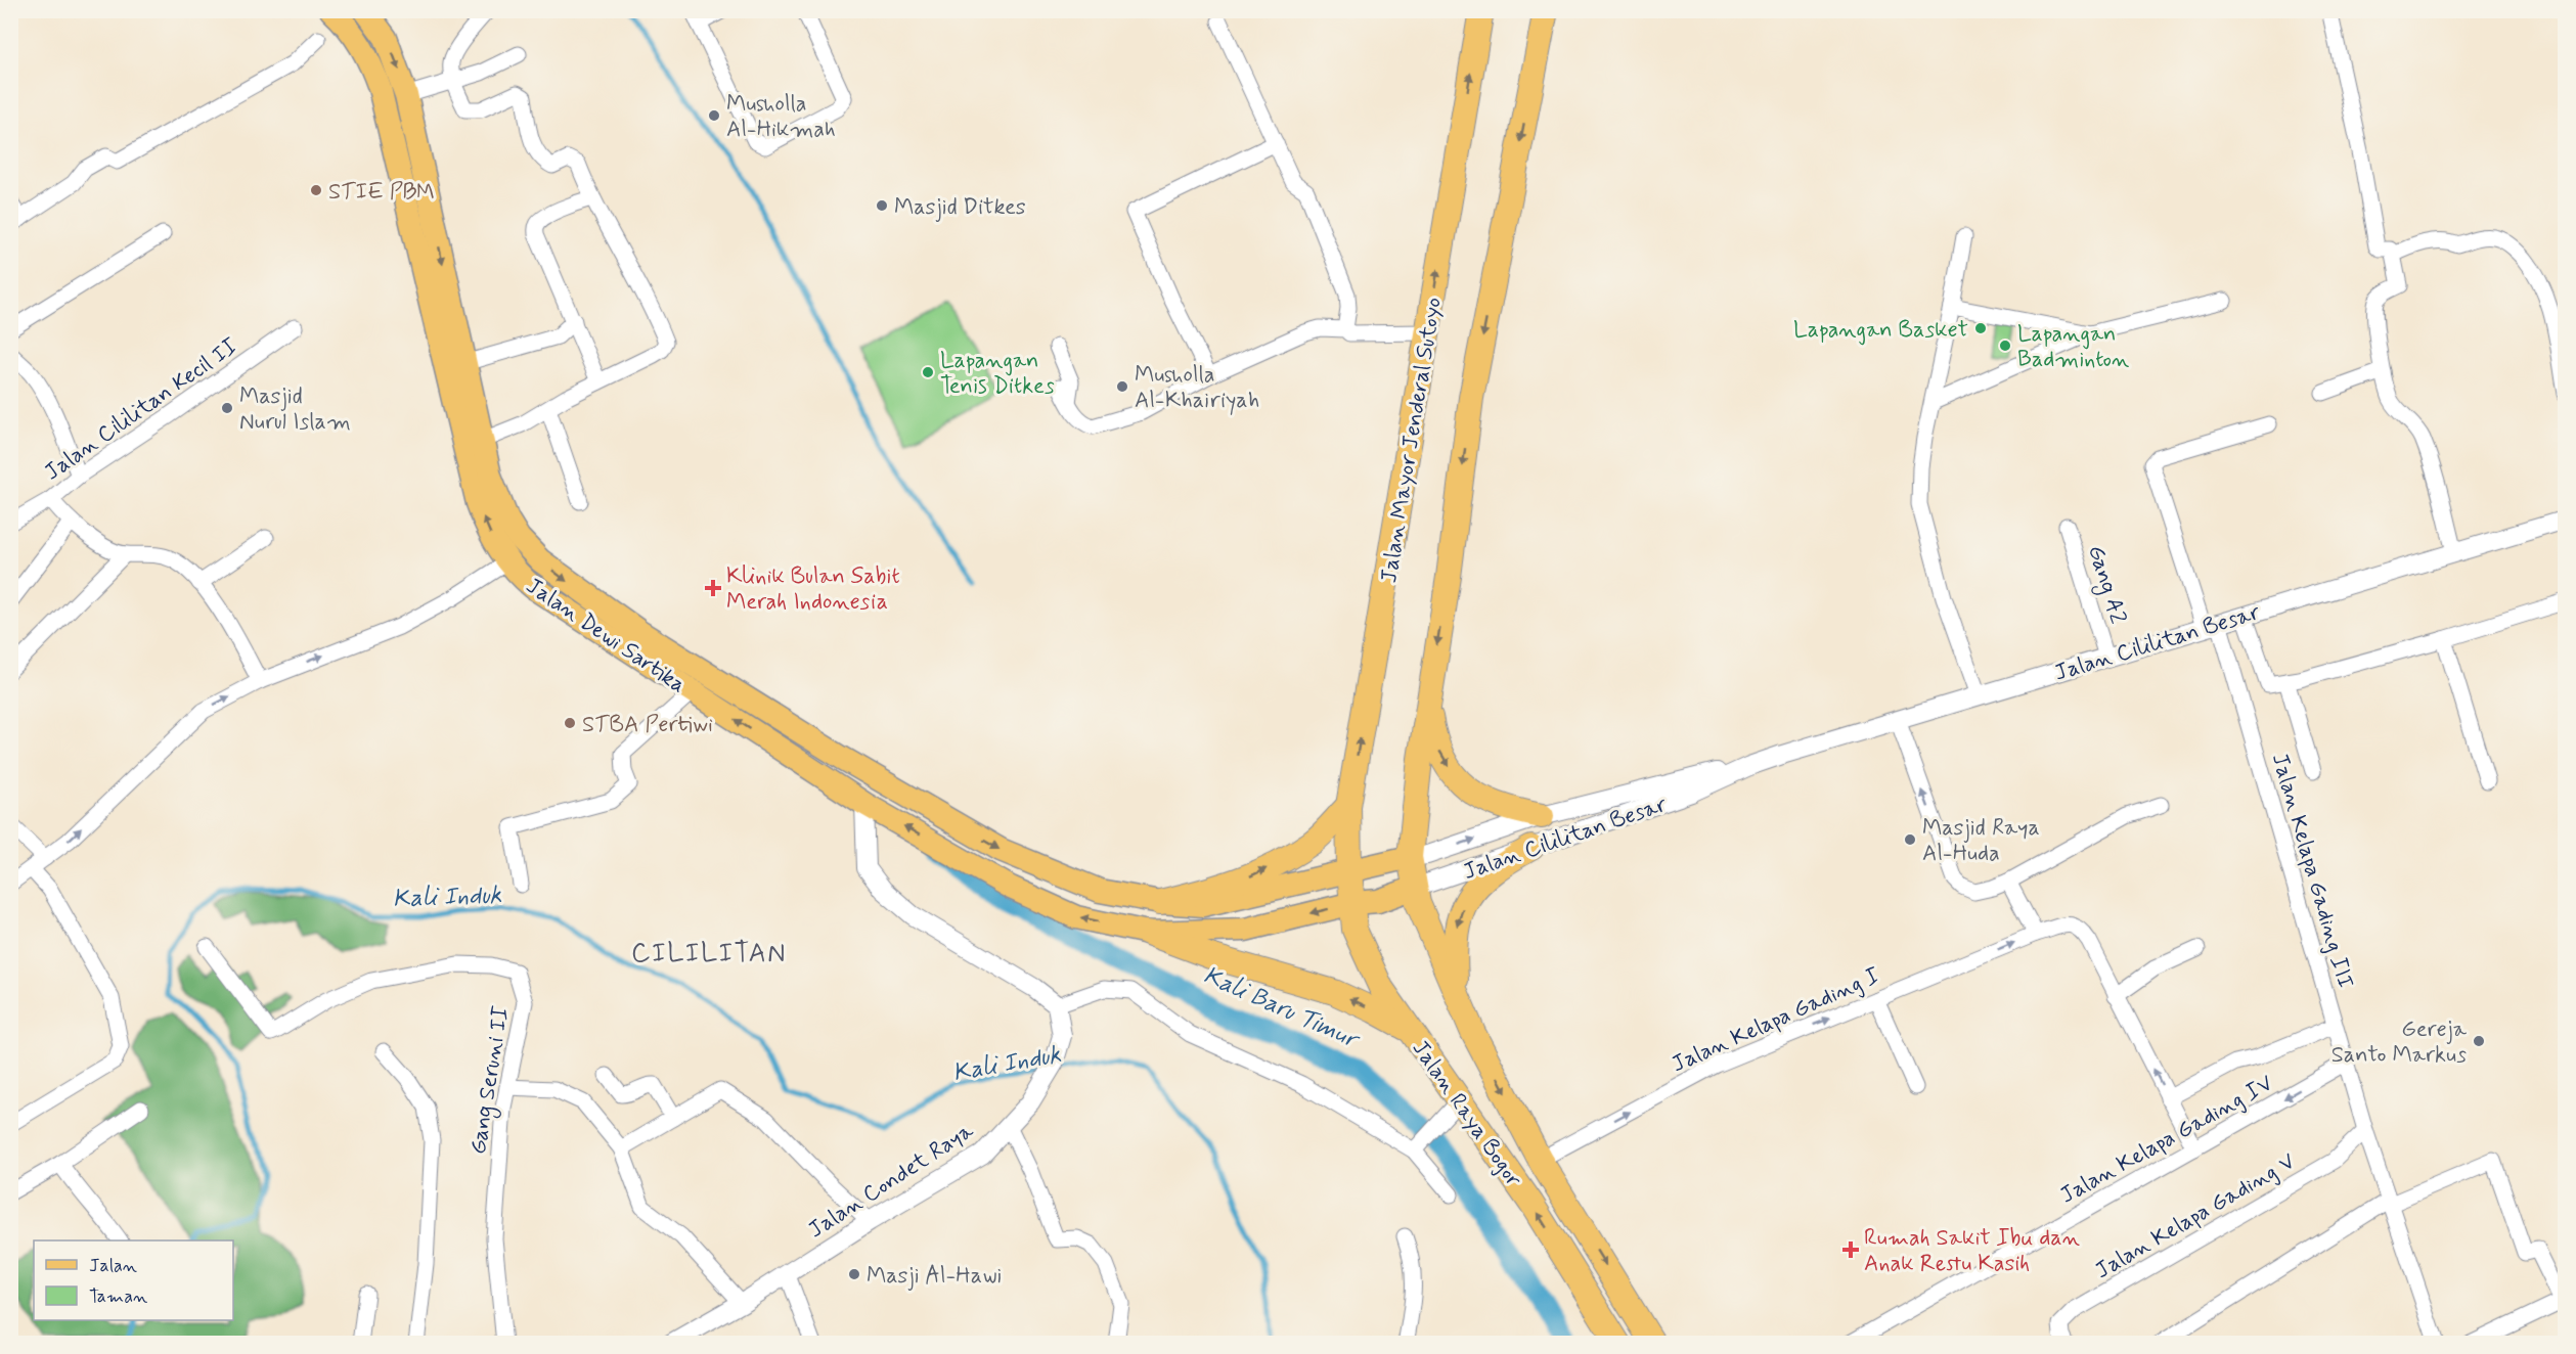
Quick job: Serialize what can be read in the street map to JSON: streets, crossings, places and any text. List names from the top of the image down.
{
  "streets": {
    "highway": ["Jalan Mayor Jenderal Sutoyo", "Jalan Raya Bogor"],
    "main road": ["Jalan Dewi Sartika", "Jalan Cililitan Besar"],
    "street": [
      "Jalan Cililitan Kecil II",
      "Gang A2",
      "Jalan Kelapa Gading III",
      "Jalan Kelapa Gading I",
      "Gang Seruni II",
      "Jalan Kelapa Gading IV",
      "Jalan Condet Raya",
      "Jalan Kelapa Gading V"
    ]
  },
  "crossings": [
    ["Jalan Mayor Jenderal Sutoyo", "Jalan Dewi Sartika"],
    ["Jalan Mayor Jenderal Sutoyo", "Jalan Cililitan Besar"],
    ["Jalan Mayor Jenderal Sutoyo", "Jalan Raya Bogor"],
    ["Gang A2", "Jalan Cililitan Besar"],
    ["Jalan Dewi Sartika", "Jalan Cililitan Besar"],
    ["Jalan Dewi Sartika", "Jalan Raya Bogor"],
    ["Jalan Cililitan Besar", "Jalan Kelapa Gading III"],
    ["Jalan Cililitan Besar", "Jalan Raya Bogor"],
    ["Jalan Kelapa Gading III", "Jalan Kelapa Gading IV"],
    ["Jalan Kelapa Gading III", "Jalan Kelapa Gading V"],
    ["Jalan Kelapa Gading I", "Jalan Raya Bogor"]
  ],
  "one_way": ["Jalan Kelapa Gading I"],
  "districts": ["CILILITAN"],
  "water": ["Kali Induk", "Kali Baru Timur"],
  "places": {
    "other": [
      "Musholla Al-Hikmah",
      "STIE PBM",
      "Masjid Ditkes",
      "Lapangan Basket",
      "Lapangan Badminton",
      "Lapangan Tenis Ditkes",
      "Musholla Al-Khairiyah",
      "Masjid Nurul Islam",
      "STBA Pertiwi",
      "Masjid Raya Al-Huda",
      "Gereja Santo Markus",
      "Masji Al-Hawi"
    ],
    "health": ["Klinik Bulan Sabit Merah Indonesia", "Rumah Sakit Ibu dan Anak Restu Kasih"]
  },
  "legend": ["Jalan", "Taman"]
}
